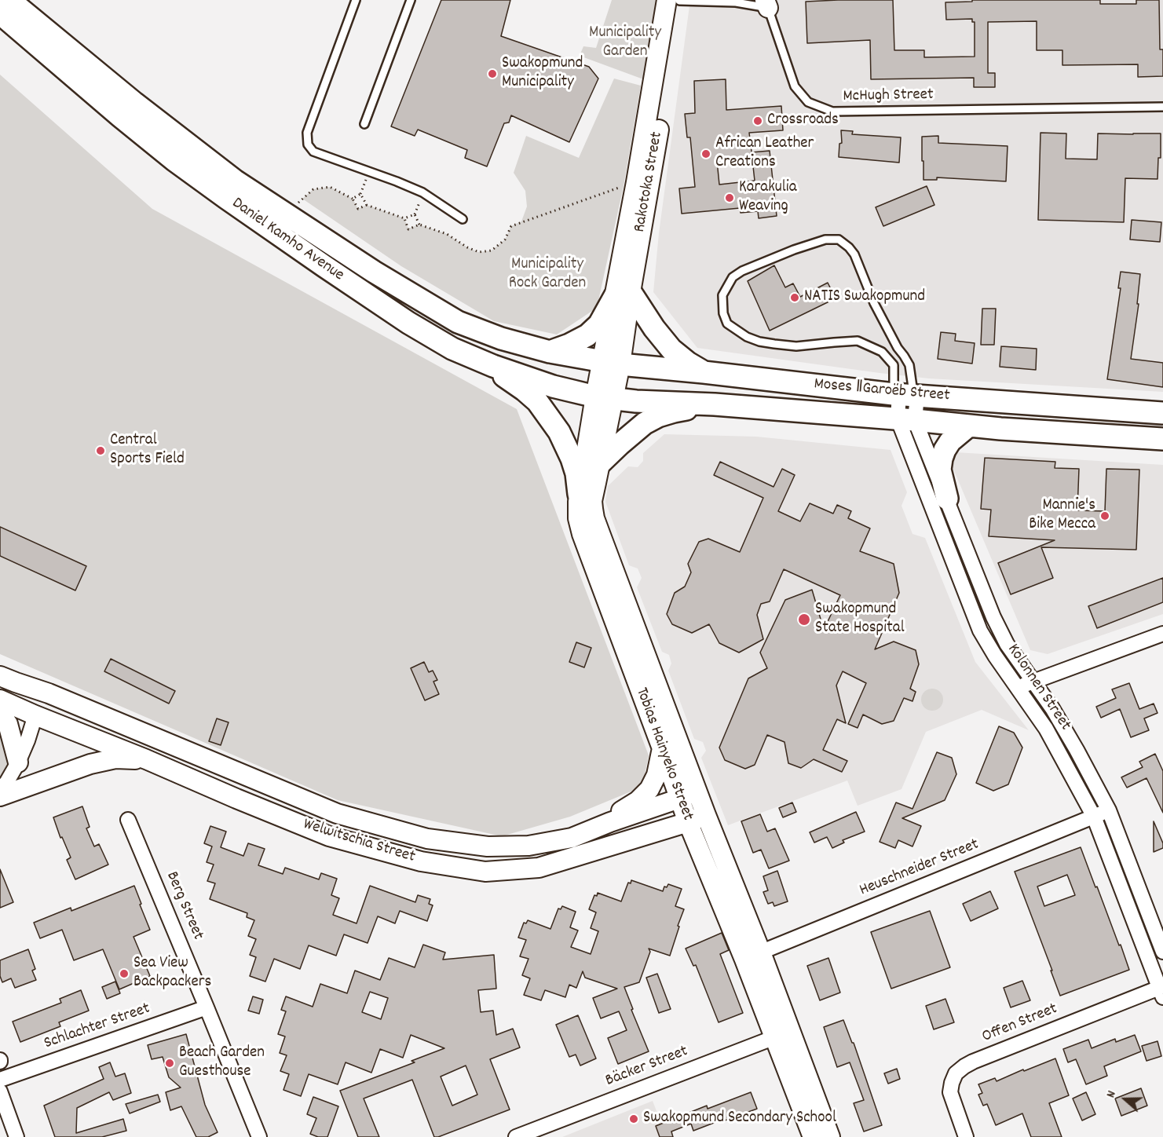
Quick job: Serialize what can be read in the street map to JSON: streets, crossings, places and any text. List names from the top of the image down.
{
  "streets": {
    "main road": ["Daniel Kamho Avenue", "Moses ǁGaroëb Street"],
    "street": [
      "Rakotoka Street",
      "Kolonnen Street",
      "Tobias Hainyeko Street",
      "Welwitschia Street",
      "Heuschneider Street",
      "Berg Street",
      "Offen Street",
      "Schlachter Street",
      "Bäcker Street"
    ],
    "lane": ["McHugh Street"]
  },
  "crossings": [
    ["McHugh Street", "Rakotoka Street"],
    ["Rakotoka Street", "Daniel Kamho Avenue"],
    ["Rakotoka Street", "Moses ǁGaroëb Street"],
    ["Rakotoka Street", "Tobias Hainyeko Street"],
    ["Daniel Kamho Avenue", "Moses ǁGaroëb Street"],
    ["Daniel Kamho Avenue", "Tobias Hainyeko Street"],
    ["Moses ǁGaroëb Street", "Kolonnen Street"],
    ["Moses ǁGaroëb Street", "Tobias Hainyeko Street"],
    ["Kolonnen Street", "Heuschneider Street"],
    ["Kolonnen Street", "Offen Street"],
    ["Tobias Hainyeko Street", "Welwitschia Street"],
    ["Tobias Hainyeko Street", "Heuschneider Street"],
    ["Tobias Hainyeko Street", "Bäcker Street"],
    ["Berg Street", "Schlachter Street"]
  ],
  "parks": ["Municipality Garden", "Municipality Rock Garden"],
  "places": [
    "Swakopmund Municipality",
    "Crossroads",
    "African Leather Creations",
    "Karakulia Weaving",
    "NATIS Swakopmund",
    "Central Sports Field",
    "Mannie's Bike Mecca",
    "Swakopmund State Hospital",
    "Sea View Backpackers",
    "Beach Garden Guesthouse",
    "Swakopmund Secondary School"
  ],
  "north": "left"
}
